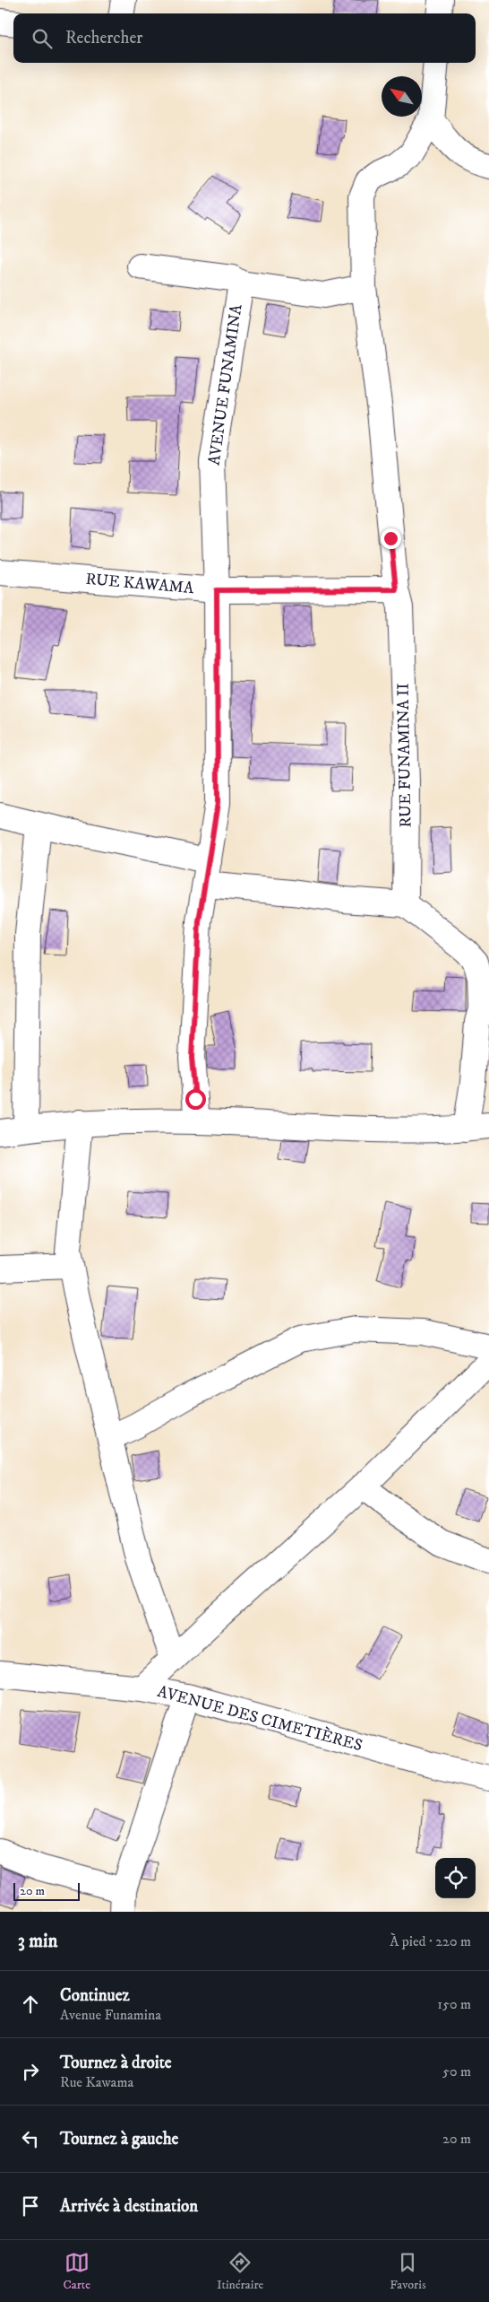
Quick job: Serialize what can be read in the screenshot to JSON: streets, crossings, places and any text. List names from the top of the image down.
{
  "streets": {
    "street": [
      "AVENUE FUNAMINA",
      "RUE KAWAMA",
      "RUE FUNAMINA II",
      "AVENUE DES CIMETIÈRES"
    ]
  },
  "crossings": [
    ["AVENUE FUNAMINA", "RUE KAWAMA"],
    ["AVENUE FUNAMINA", "RUE FUNAMINA II"],
    ["RUE KAWAMA", "RUE FUNAMINA II"]
  ],
  "scale_bar": "20 m",
  "north": "top left",
  "page": {
    "search": "Rechercher",
    "scale": "20 m",
    "heading": ["3 min", "À pied · 220 m"],
    "list": [
      ["Continuez", "Avenue Funamina", "150 m"],
      ["Tournez à droite", "Rue Kawama", "50 m"],
      ["Tournez à gauche", "20 m"],
      "Arrivée à destination"
    ],
    "nav": ["Carte", "Itinéraire", "Favoris"]
  }
}
